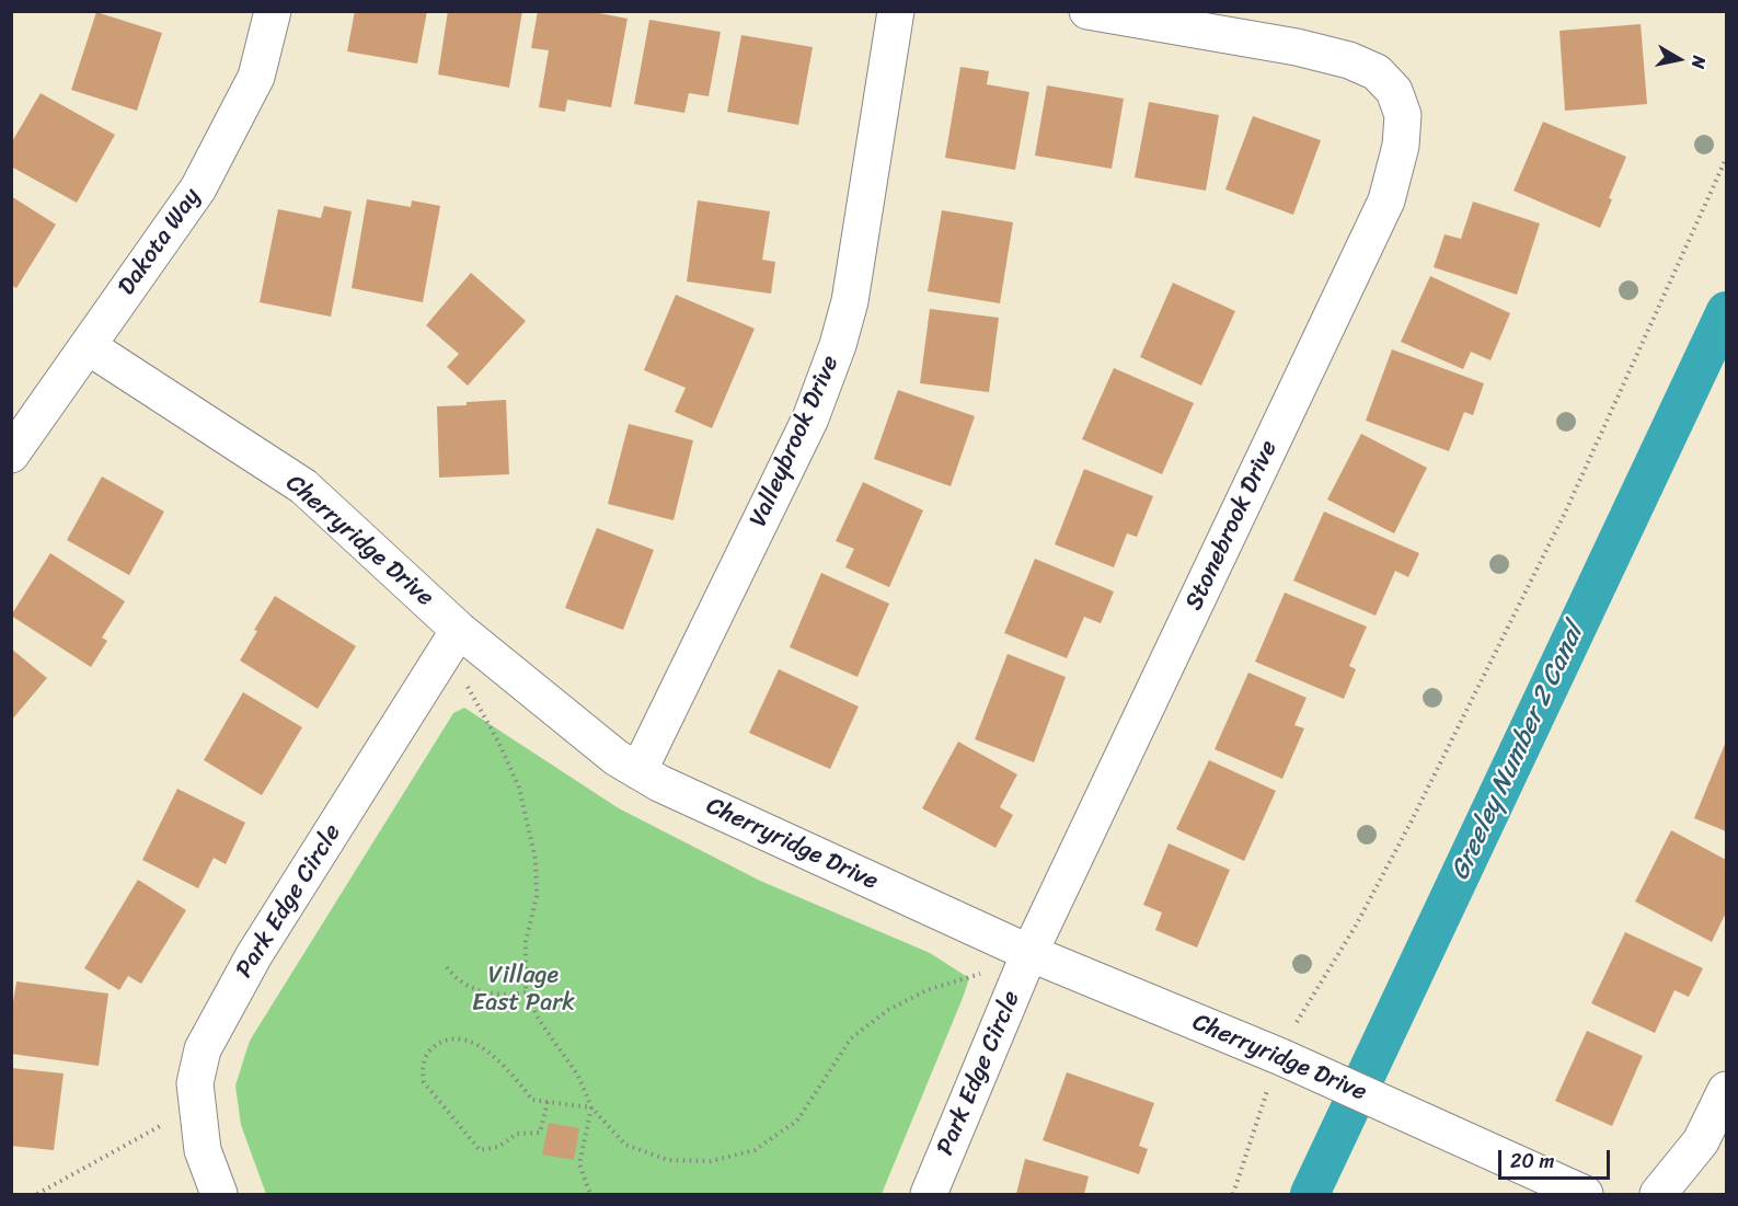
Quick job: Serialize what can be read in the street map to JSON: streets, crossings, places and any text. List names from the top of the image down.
{
  "streets": {
    "street": [
      "Dakota Way",
      "Valleybrook Drive",
      "Stonebrook Drive",
      "Cherryridge Drive",
      "Park Edge Circle"
    ]
  },
  "crossings": [
    ["Dakota Way", "Cherryridge Drive"],
    ["Valleybrook Drive", "Cherryridge Drive"],
    ["Stonebrook Drive", "Cherryridge Drive"],
    ["Stonebrook Drive", "Park Edge Circle"],
    ["Cherryridge Drive", "Park Edge Circle"]
  ],
  "water": ["Greeley Number 2 Canal"],
  "parks": ["Village East Park"],
  "scale_bar": "20 m",
  "north": "right"
}
